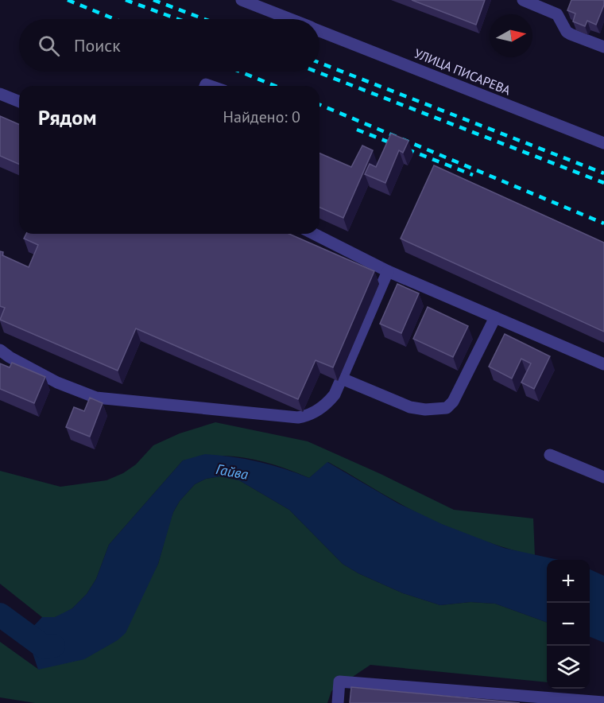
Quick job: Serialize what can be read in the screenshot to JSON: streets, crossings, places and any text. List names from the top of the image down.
{
  "streets": {
    "street": ["УЛИЦА ПИСАРЕВА"]
  },
  "water": ["Гайва"],
  "north": "right",
  "page": {
    "search": "Поиск",
    "heading": ["Рядом", "Найдено: 0"],
    "map_buttons": ["+", "−"]
  }
}
